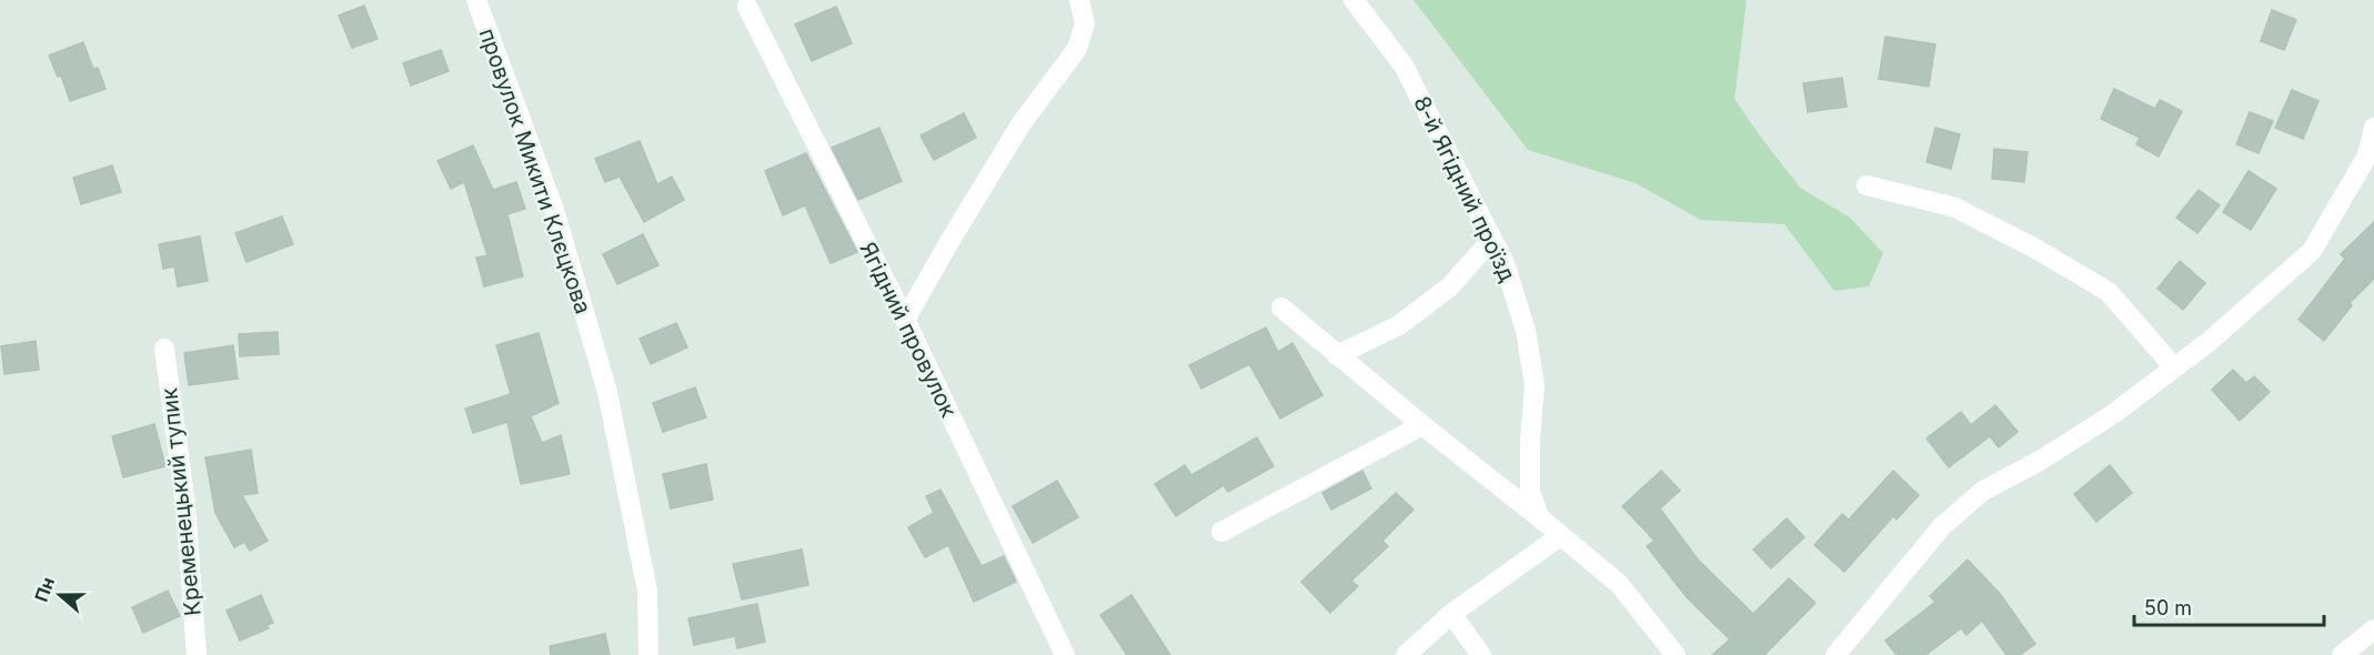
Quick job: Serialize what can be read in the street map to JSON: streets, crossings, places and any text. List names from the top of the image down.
{
  "streets": {
    "street": [
      "провулок Микити Клєцкова",
      "8-й Ягідний проїзд",
      "Ягідний провулок",
      "Кременецький тупик"
    ]
  },
  "scale_bar": "50 m",
  "north": "left"
}
